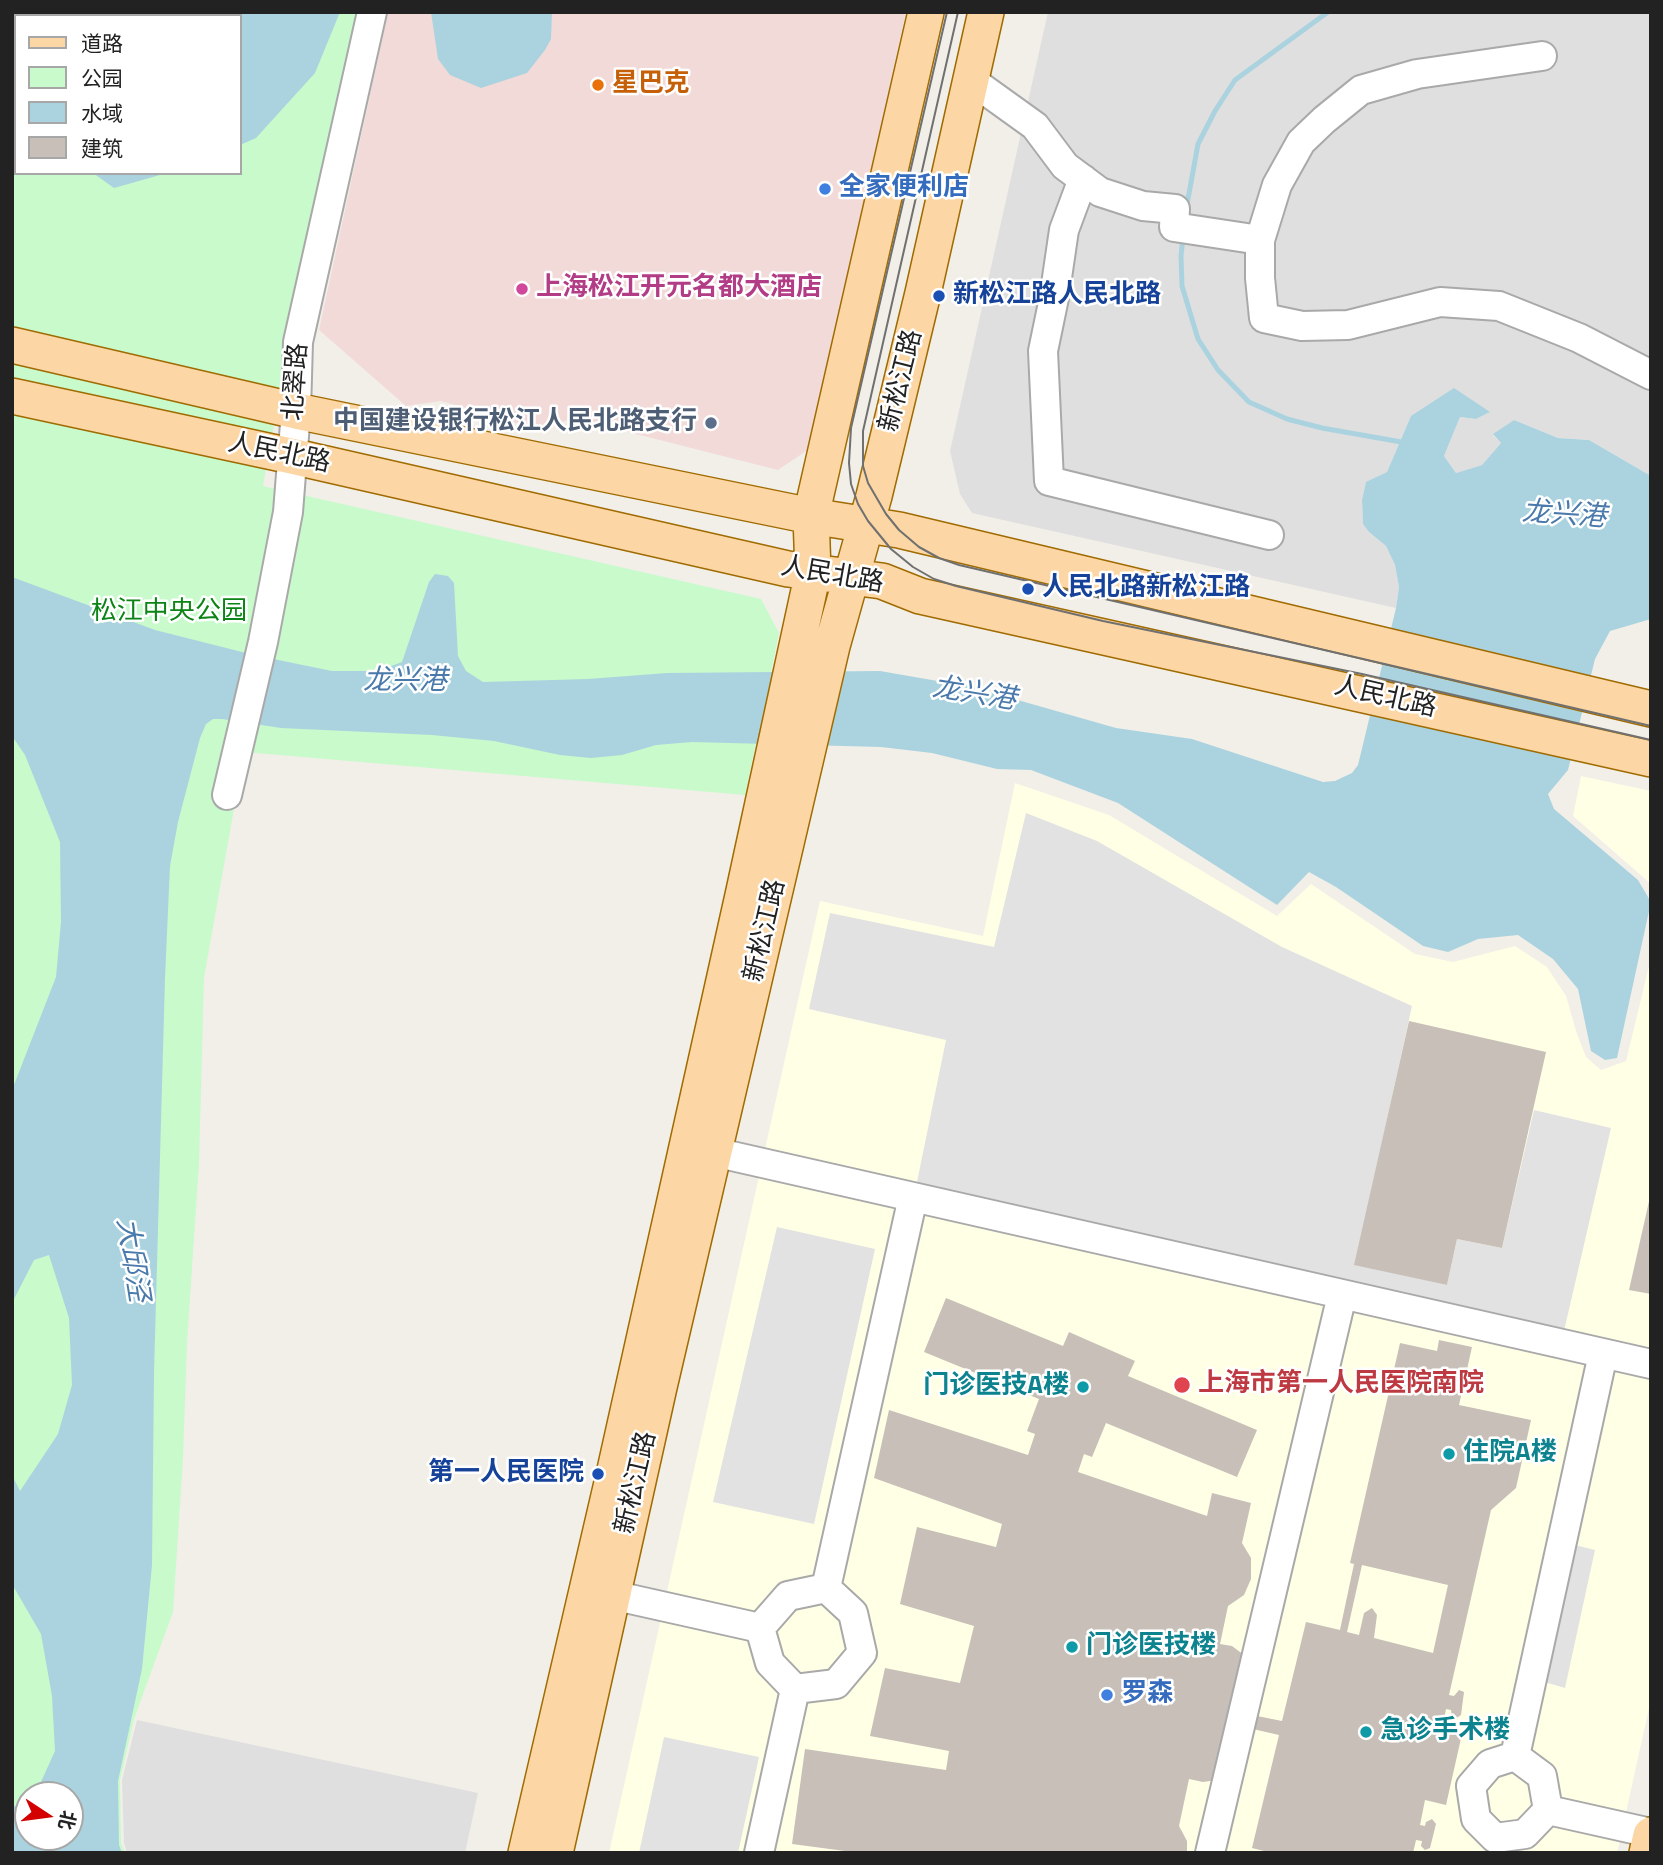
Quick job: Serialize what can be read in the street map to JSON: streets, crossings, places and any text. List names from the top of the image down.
{
  "streets": {
    "main road": ["新松江路", "人民北路"],
    "street": ["北翠路"]
  },
  "crossings": [
    ["新松江路", "人民北路"],
    ["北翠路", "人民北路"]
  ],
  "water": ["龙兴港", "大邱泾"],
  "parks": ["松江中央公园"],
  "places": [
    "星巴克",
    "全家便利店",
    "上海松江开元名都大酒店",
    "新松江路人民北路",
    "中国建设银行松江人民北路支行",
    "人民北路新松江路",
    "上海市第一人民医院南院",
    "门诊医技A楼",
    "住院A楼",
    "第一人民医院",
    "门诊医技楼",
    "罗森",
    "急诊手术楼"
  ],
  "legend": [
    "道路",
    "公园",
    "水域",
    "建筑"
  ],
  "north": "right"
}
